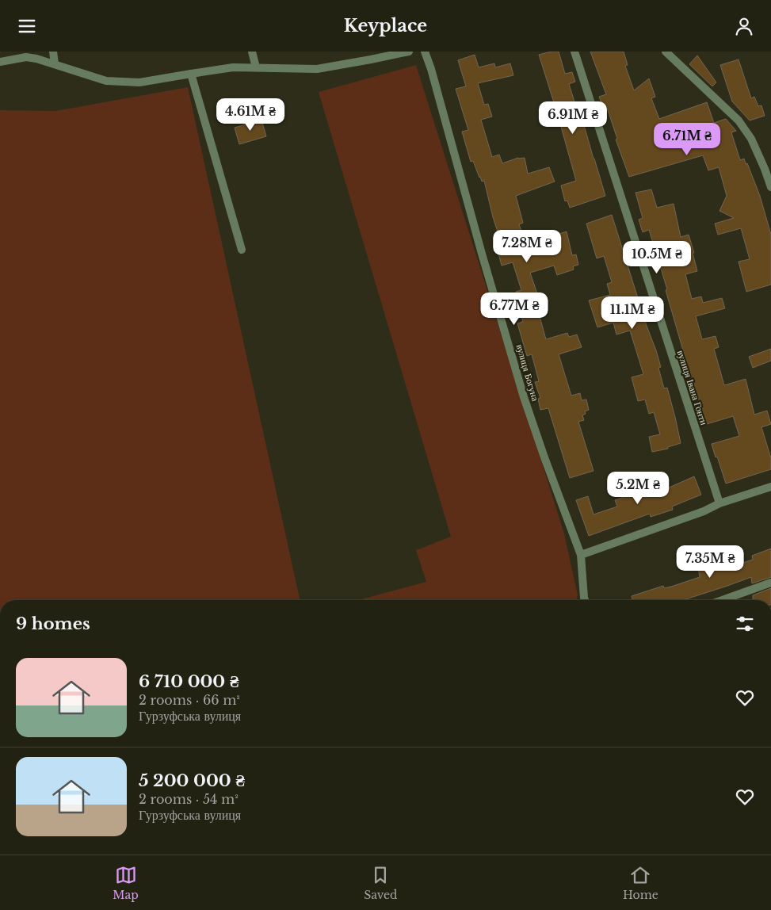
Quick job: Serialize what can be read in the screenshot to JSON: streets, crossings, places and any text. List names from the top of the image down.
{
  "streets": {
    "street": ["вулиця Богуна", "вулиця Івана Гонти"]
  },
  "page": {
    "header": "Keyplace",
    "price": [
      "4.61M ₴",
      "6.91M ₴",
      "6.71M ₴",
      "7.28M ₴",
      "10.5M ₴",
      "6.77M ₴",
      "11.1M ₴",
      "5.2M ₴",
      "7.35M ₴"
    ],
    "heading": "9 homes",
    "list": [
      {
        "name": "6 710 000 ₴",
        "note": "2 rooms · 66 m² · Гурзуфська вулиця"
      },
      {
        "name": "5 200 000 ₴",
        "note": "2 rooms · 54 m² · Гурзуфська вулиця"
      }
    ],
    "tabs": ["Map", "Saved", "Home"]
  }
}
